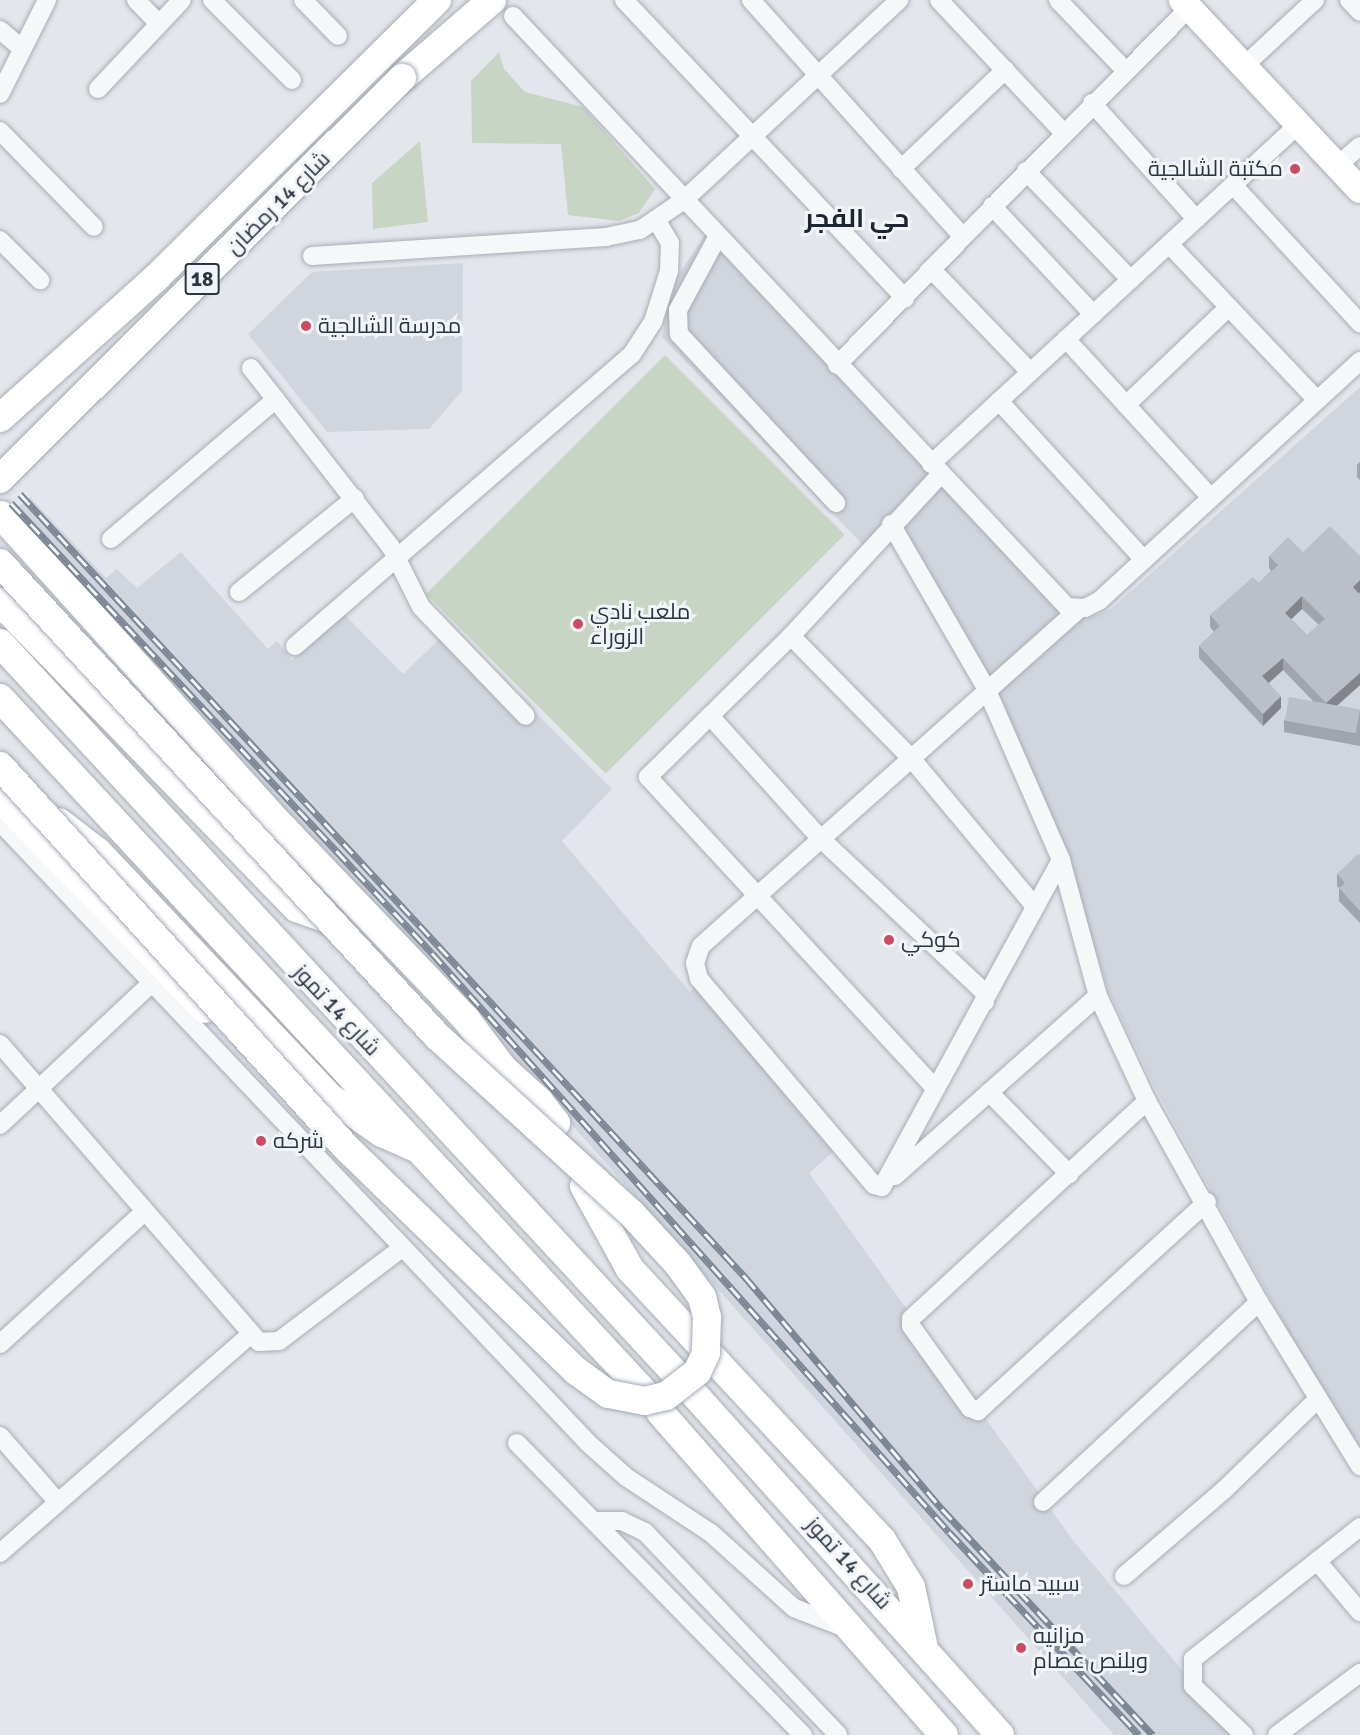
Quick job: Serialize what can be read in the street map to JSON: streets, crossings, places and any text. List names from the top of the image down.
{
  "streets": {
    "main road": ["شارع 14 رمضان", "18", "شارع 14 تموز"]
  },
  "districts": ["حي الفجر"],
  "places": [
    "مكتبة الشالجية",
    "مدرسة الشالجية",
    "ملعب نادي الزوراء",
    "كوكي",
    "شركه",
    "سبيد ماستر",
    "مزانيه وبلنص عصام"
  ]
}
